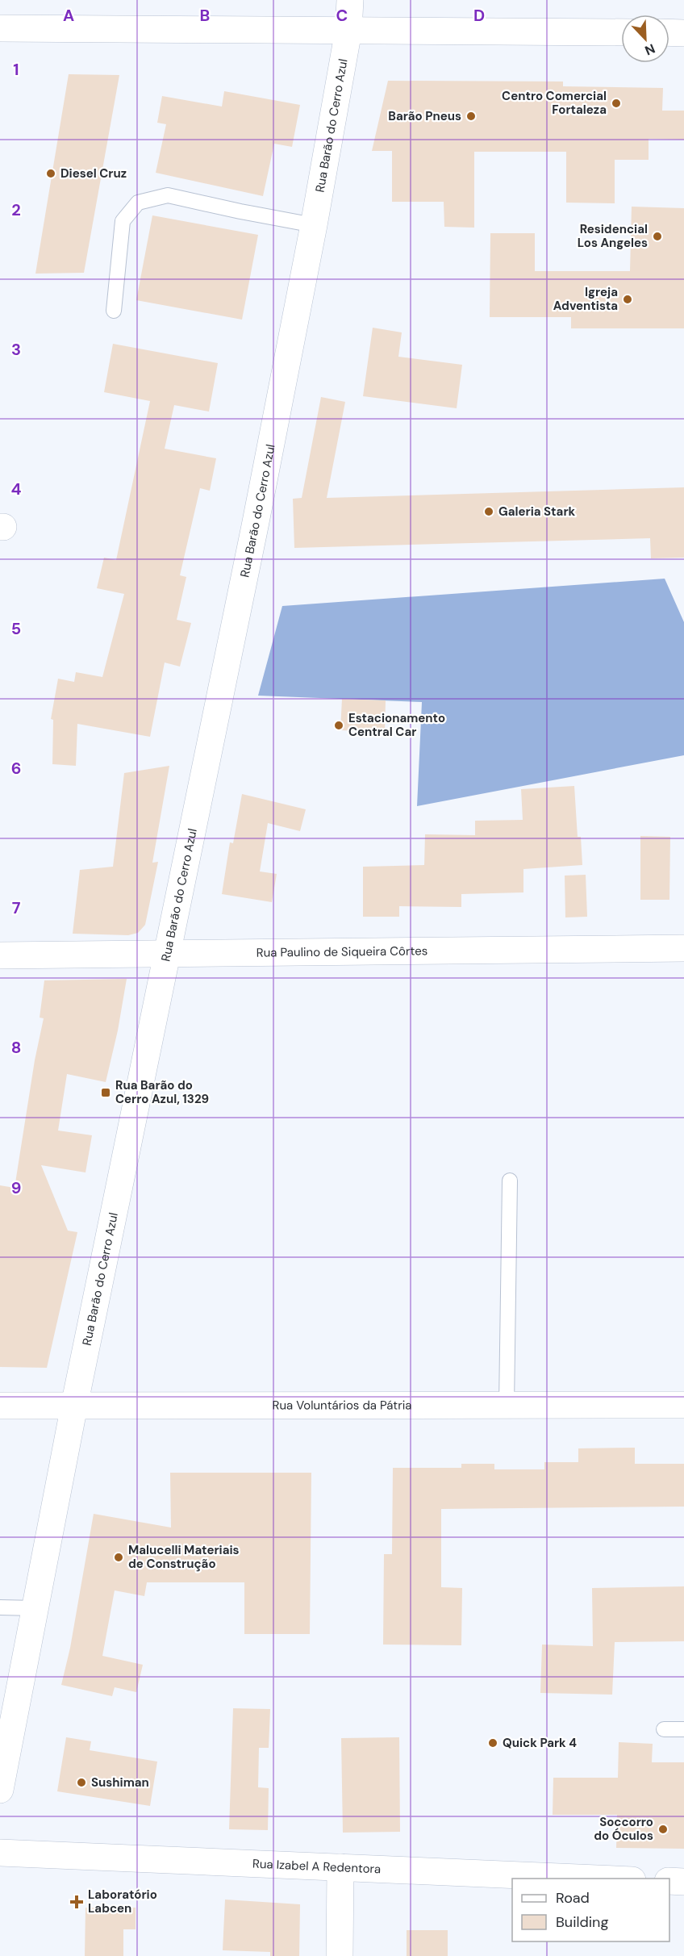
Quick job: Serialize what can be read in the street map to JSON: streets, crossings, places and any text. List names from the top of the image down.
{
  "streets": {
    "main road": [
      "Rua Barão do Cerro Azul",
      "Rua Paulino de Siqueira Côrtes",
      "Rua Voluntários da Pátria",
      "Rua Izabel A Redentora"
    ]
  },
  "crossings": [
    ["Rua Barão do Cerro Azul", "Rua Paulino de Siqueira Côrtes"],
    ["Rua Barão do Cerro Azul", "Rua Voluntários da Pátria"]
  ],
  "places": {
    "other": [
      "Centro Comercial Fortaleza",
      "Barão Pneus",
      "Diesel Cruz",
      "Residencial Los Angeles",
      "Igreja Adventista",
      "Galeria Stark",
      "Estacionamento Central Car",
      "Malucelli Materiais de Construção",
      "Quick Park 4",
      "Sushiman",
      "Soccorro do Óculos"
    ],
    "transit": ["Rua Barão do Cerro Azul, 1329"],
    "health": ["Laboratório Labcen"]
  },
  "legend": ["Road", "Building"],
  "north": "bottom right",
  "grid": {
    "columns": [
      "A",
      "B",
      "C",
      "D"
    ],
    "rows": [
      "1",
      "2",
      "3",
      "4",
      "5",
      "6",
      "7",
      "8",
      "9"
    ]
  }
}
